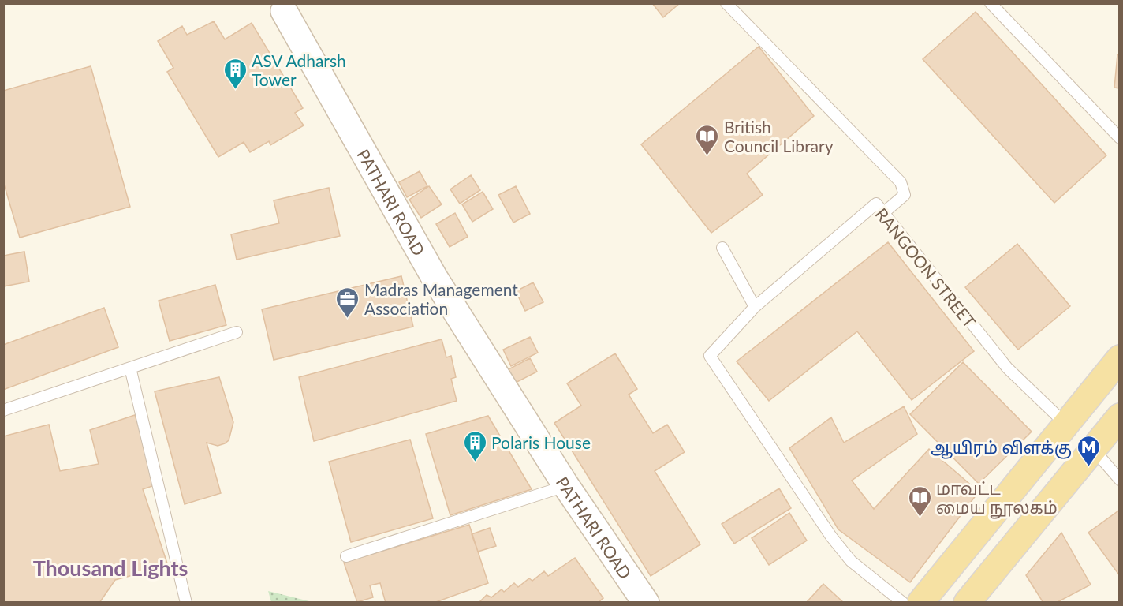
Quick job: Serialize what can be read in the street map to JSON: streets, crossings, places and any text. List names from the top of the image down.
{
  "streets": {
    "street": ["PATHARI ROAD"],
    "lane": ["RANGOON STREET"]
  },
  "districts": ["Thousand Lights"],
  "places": {
    "building": ["ASV Adharsh Tower", "Polaris House"],
    "library": ["British Council Library", "மாவட்ட மைய நூலகம்"],
    "office": ["Madras Management Association"],
    "metro station": ["ஆயிரம் விளக்கு"]
  }
}
